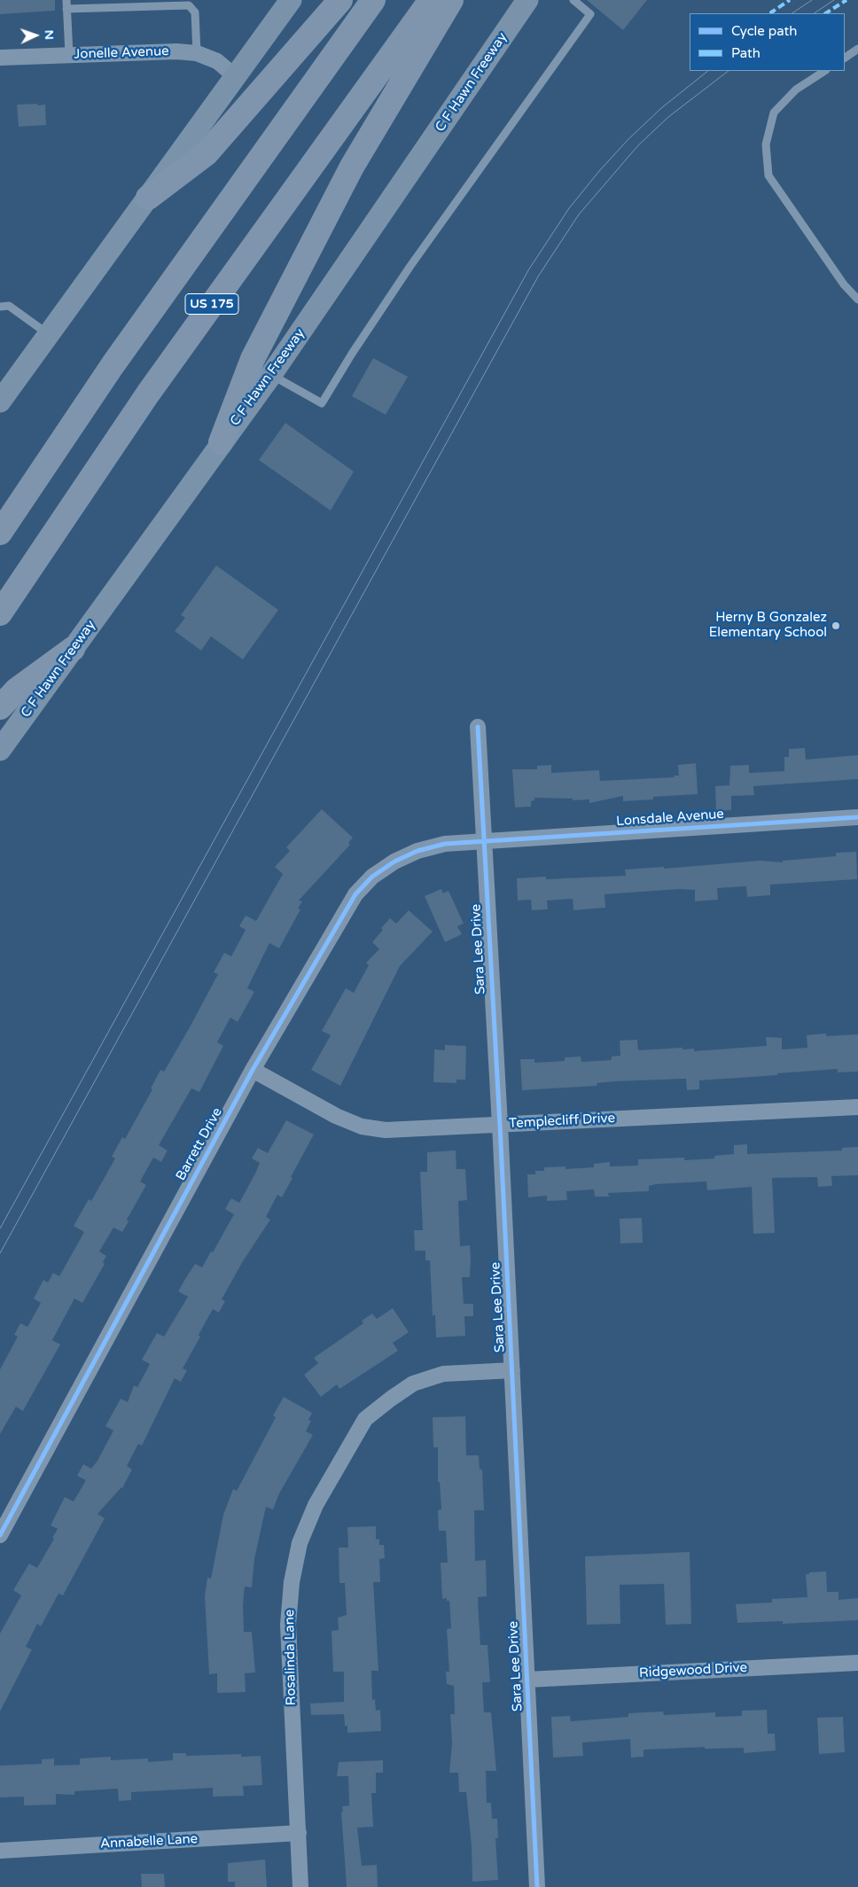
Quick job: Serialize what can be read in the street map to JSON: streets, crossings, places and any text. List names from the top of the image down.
{
  "streets": {
    "highway": ["US 175"],
    "main road": ["C F Hawn Freeway"],
    "street": [
      "Jonelle Avenue",
      "Lonsdale Avenue",
      "Sara Lee Drive",
      "Templecliff Drive",
      "Barrett Drive",
      "Rosalinda Lane",
      "Ridgewood Drive",
      "Annabelle Lane"
    ]
  },
  "crossings": [
    ["Lonsdale Avenue", "Sara Lee Drive"],
    ["Lonsdale Avenue", "Barrett Drive"],
    ["Sara Lee Drive", "Templecliff Drive"],
    ["Sara Lee Drive", "Barrett Drive"],
    ["Sara Lee Drive", "Rosalinda Lane"],
    ["Sara Lee Drive", "Ridgewood Drive"],
    ["Templecliff Drive", "Barrett Drive"],
    ["Rosalinda Lane", "Annabelle Lane"]
  ],
  "places": ["Herny B Gonzalez Elementary School"],
  "legend": ["Cycle path", "Path"],
  "north": "right"
}
